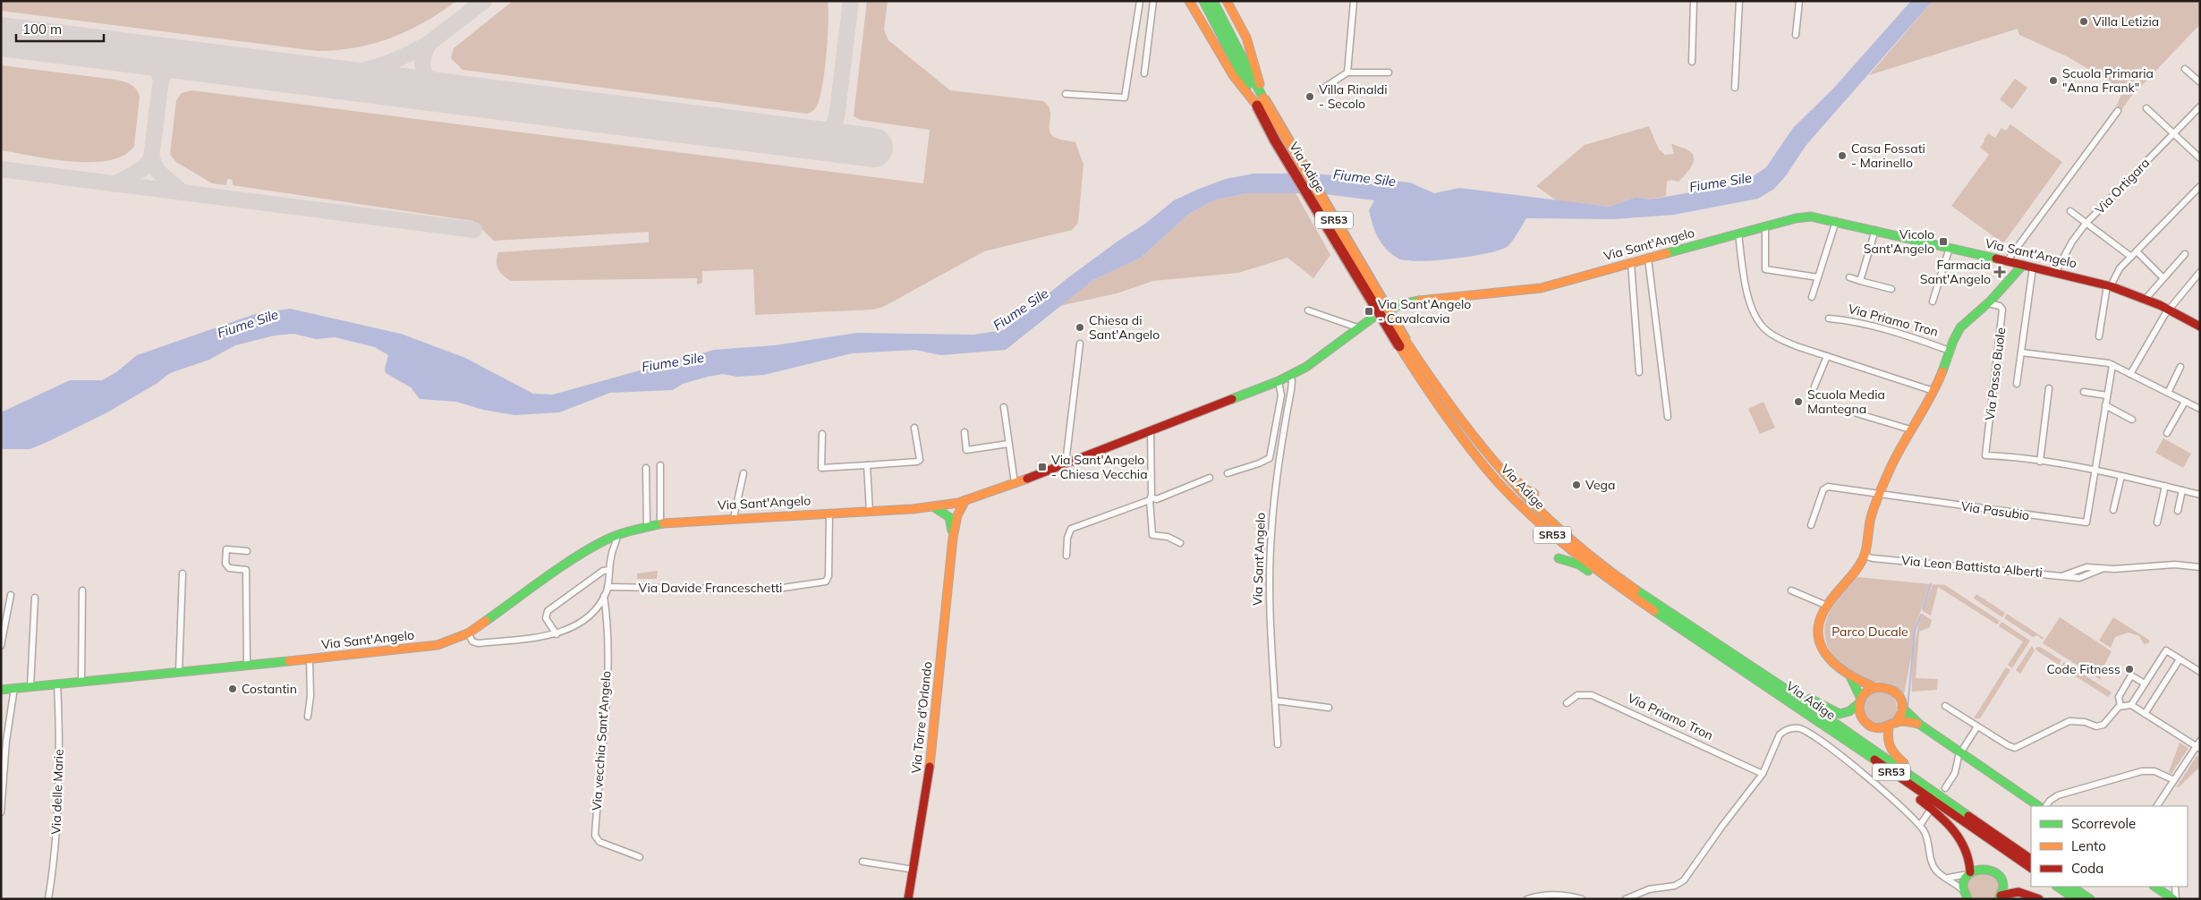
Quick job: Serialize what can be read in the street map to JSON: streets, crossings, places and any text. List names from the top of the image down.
{
  "streets": {
    "main road": [
      "Via Adige",
      "SR53",
      "Via Sant'Angelo",
      "Via Priamo Tron",
      "Via Torre d'Orlando"
    ],
    "street": [
      "Via Ortigara",
      "Via Passo Buole",
      "Via Pasubio",
      "Via Leon Battista Alberti",
      "Via Davide Franceschetti",
      "Via vecchia Sant'Angelo",
      "Via delle Marie"
    ]
  },
  "crossings": [
    ["Via Ortigara", "Via Sant'Angelo"],
    ["Via Sant'Angelo", "Via Priamo Tron"],
    ["Via Sant'Angelo", "Via Davide Franceschetti"],
    ["Via Sant'Angelo", "Via Torre d'Orlando"],
    ["Via Sant'Angelo", "Via delle Marie"],
    ["Via Priamo Tron", "Via Passo Buole"],
    ["Via Priamo Tron", "Via Pasubio"],
    ["Via Priamo Tron", "Via Leon Battista Alberti"]
  ],
  "water": ["Fiume Sile"],
  "parks": ["Parco Ducale"],
  "places": {
    "other": [
      "Villa Letizia",
      "Scuola Primaria \"Anna Frank\"",
      "Villa Rinaldi - Secolo",
      "Casa Fossati - Marinello",
      "Chiesa di Sant'Angelo",
      "Scuola Media Mantegna",
      "Vega",
      "Code Fitness",
      "Costantin"
    ],
    "transit": ["Vicolo Sant'Angelo", "Via Sant'Angelo - Cavalcavia", "Via Sant'Angelo - Chiesa Vecchia"],
    "health": ["Farmacia Sant'Angelo"]
  },
  "legend": ["Scorrevole", "Lento", "Coda"],
  "scale_bar": "100 m"
}
